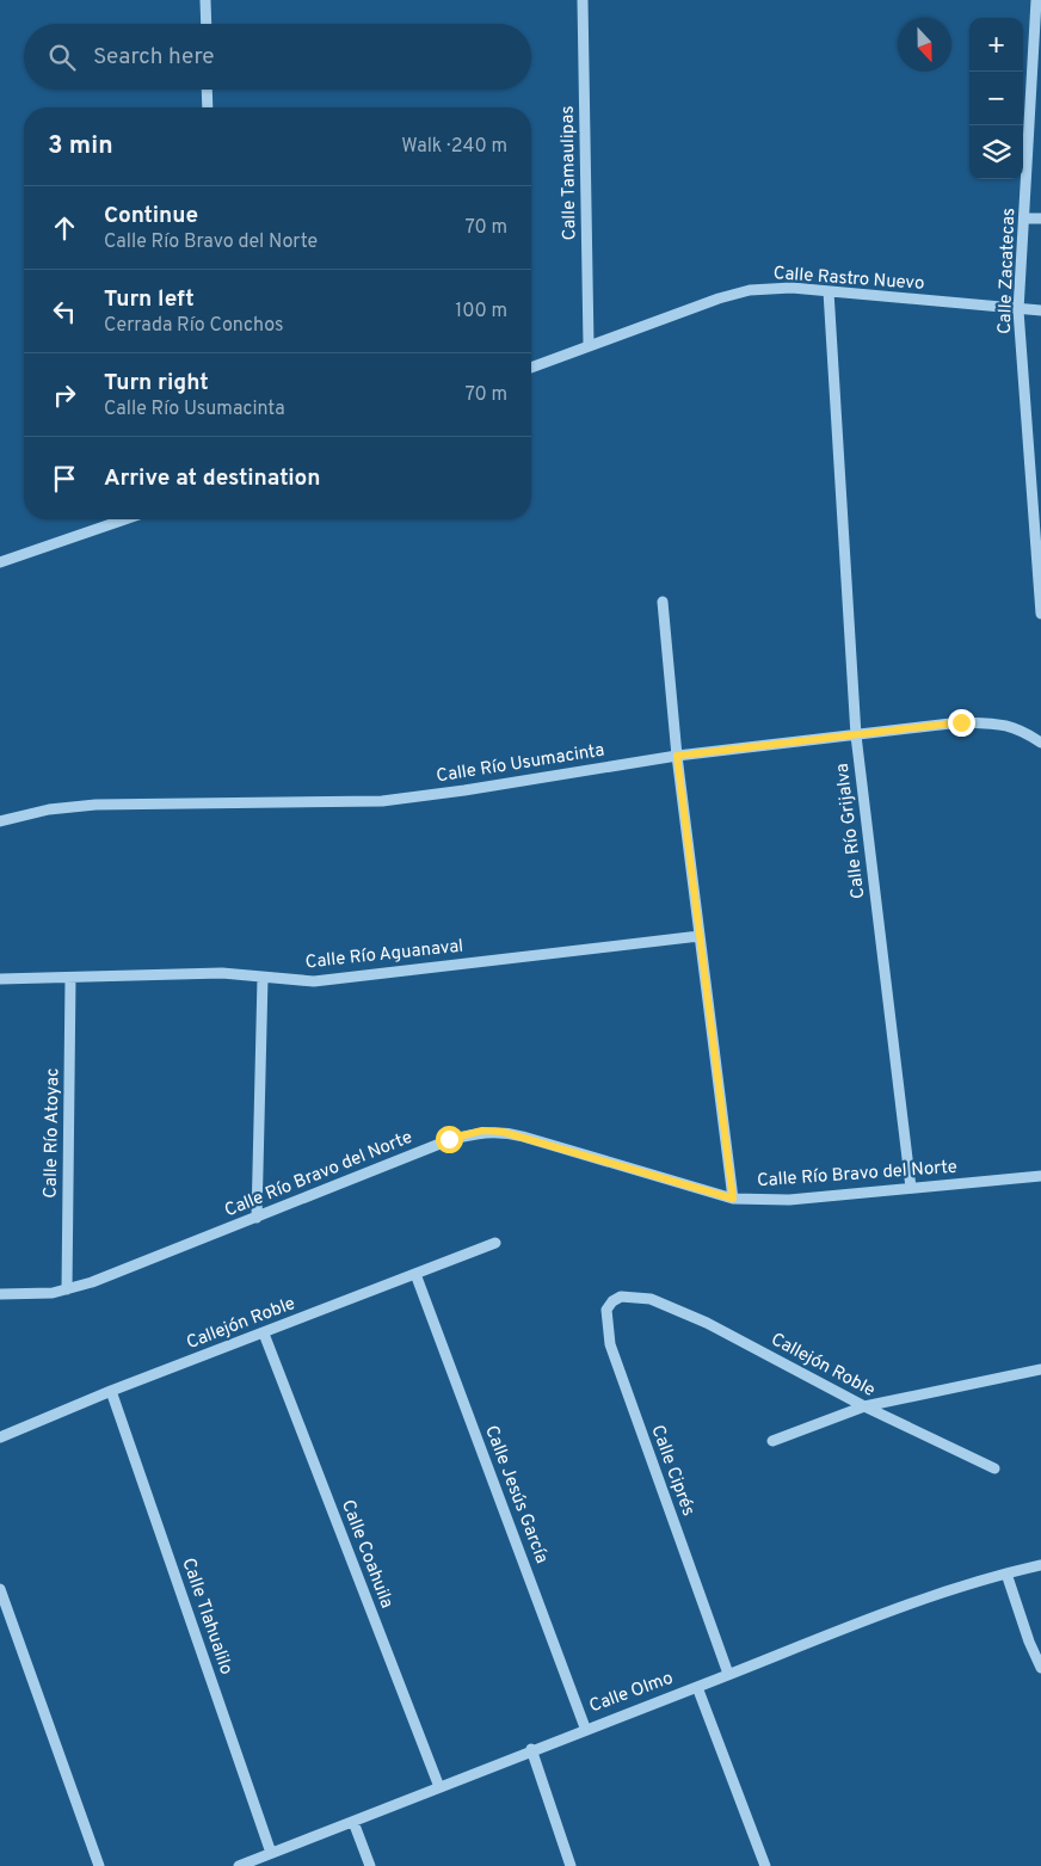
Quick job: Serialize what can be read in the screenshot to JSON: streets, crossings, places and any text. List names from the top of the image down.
{
  "streets": {
    "street": [
      "Calle Tamaulipas",
      "Calle Zacatecas",
      "Calle Rastro Nuevo",
      "Calle Río Usumacinta",
      "Calle Río Grijalva",
      "Calle Río Aguanaval",
      "Calle Río Atoyac",
      "Calle Río Bravo del Norte",
      "Callejón Roble",
      "Calle Ciprés",
      "Calle Jesús García",
      "Calle Coahuila",
      "Calle Tlahualilo",
      "Calle Olmo"
    ]
  },
  "crossings": [
    ["Calle Tamaulipas", "Calle Rastro Nuevo"],
    ["Calle Zacatecas", "Calle Rastro Nuevo"],
    ["Calle Rastro Nuevo", "Calle Río Grijalva"],
    ["Calle Río Usumacinta", "Calle Río Grijalva"],
    ["Calle Río Grijalva", "Calle Río Bravo del Norte"],
    ["Calle Río Aguanaval", "Calle Río Atoyac"],
    ["Calle Río Atoyac", "Calle Río Bravo del Norte"],
    ["Callejón Roble", "Calle Ciprés"],
    ["Callejón Roble", "Calle Jesús García"],
    ["Callejón Roble", "Calle Coahuila"],
    ["Callejón Roble", "Calle Tlahualilo"],
    ["Calle Ciprés", "Calle Olmo"],
    ["Calle Jesús García", "Calle Olmo"],
    ["Calle Coahuila", "Calle Olmo"],
    ["Calle Tlahualilo", "Calle Olmo"]
  ],
  "north": "bottom",
  "page": {
    "map_buttons": ["+", "−"],
    "search": "Search here",
    "heading": ["3 min", "Walk · 240 m"],
    "list": [
      ["Continue", "Calle Río Bravo del Norte", "70 m"],
      ["Turn left", "Cerrada Río Conchos", "100 m"],
      ["Turn right", "Calle Río Usumacinta", "70 m"],
      "Arrive at destination"
    ]
  }
}
